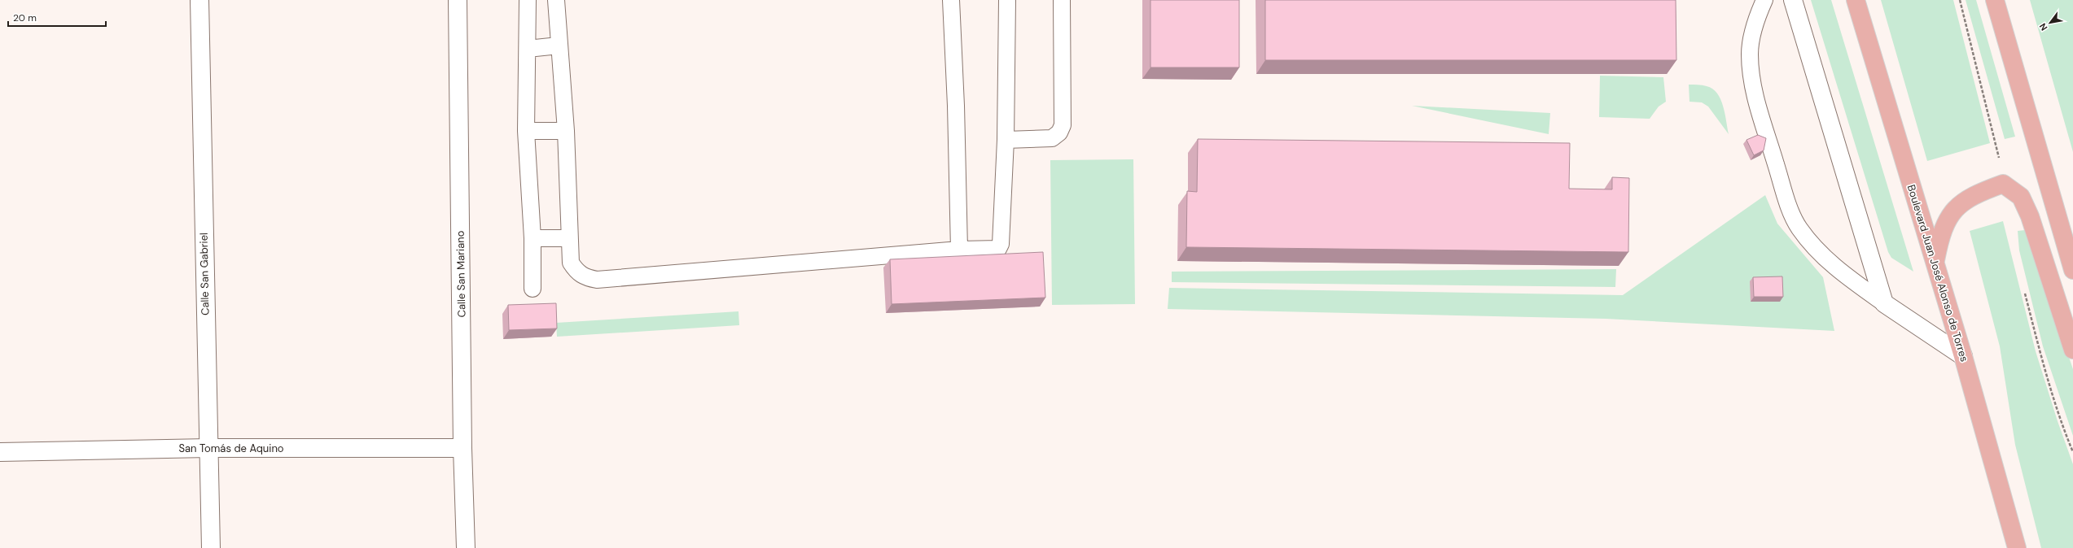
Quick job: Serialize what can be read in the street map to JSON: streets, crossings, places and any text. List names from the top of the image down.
{
  "streets": {
    "main road": ["Boulevard Juan José Alonso de Torres"],
    "street": ["Calle San Gabriel", "Calle San Mariano", "San Tomás de Aquino"]
  },
  "crossings": [
    ["Calle San Gabriel", "San Tomás de Aquino"],
    ["Calle San Mariano", "San Tomás de Aquino"]
  ],
  "scale_bar": "20 m",
  "north": "bottom left"
}
